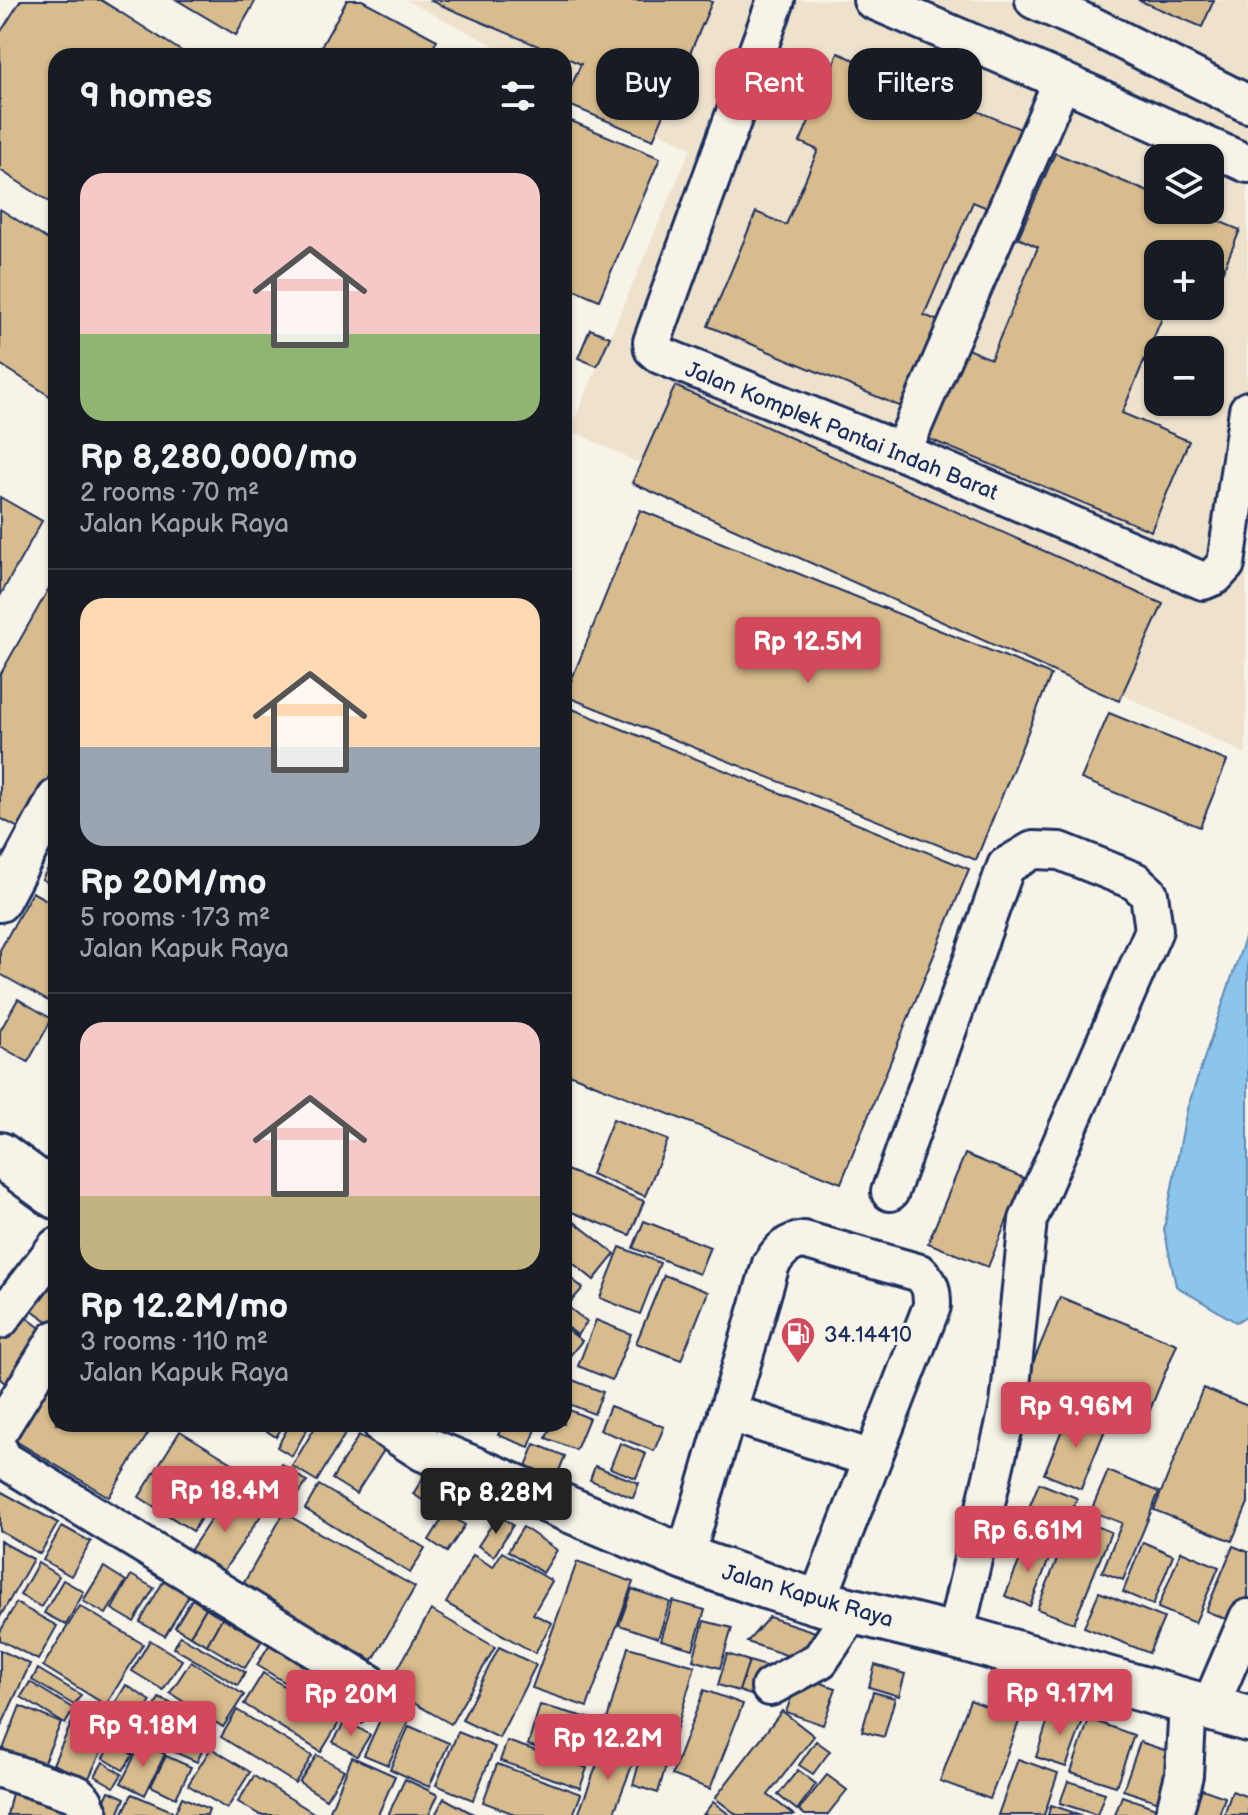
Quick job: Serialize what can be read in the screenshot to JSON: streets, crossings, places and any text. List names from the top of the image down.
{
  "streets": {
    "main road": ["Jalan Kapuk Raya"],
    "street": ["Jalan Komplek Pantai Indah Barat"]
  },
  "places": {
    "fuel station": ["34.14410"]
  },
  "page": {
    "chip": ["Buy", "Rent", "Filters"],
    "heading": "9 homes",
    "map_buttons": ["+", "−"],
    "list": [
      {
        "name": "Rp 8,280,000/mo",
        "note": "2 rooms · 70 m² · Jalan Kapuk Raya"
      },
      {
        "name": "Rp 20M/mo",
        "note": "5 rooms · 173 m² · Jalan Kapuk Raya"
      },
      {
        "name": "Rp 12.2M/mo",
        "note": "3 rooms · 110 m² · Jalan Kapuk Raya"
      }
    ],
    "price": [
      "Rp 12.5M",
      "Rp 9.96M",
      "Rp 18.4M",
      "Rp 8.28M",
      "Rp 6.61M",
      "Rp 9.17M",
      "Rp 20M",
      "Rp 9.18M",
      "Rp 12.2M"
    ]
  }
}
